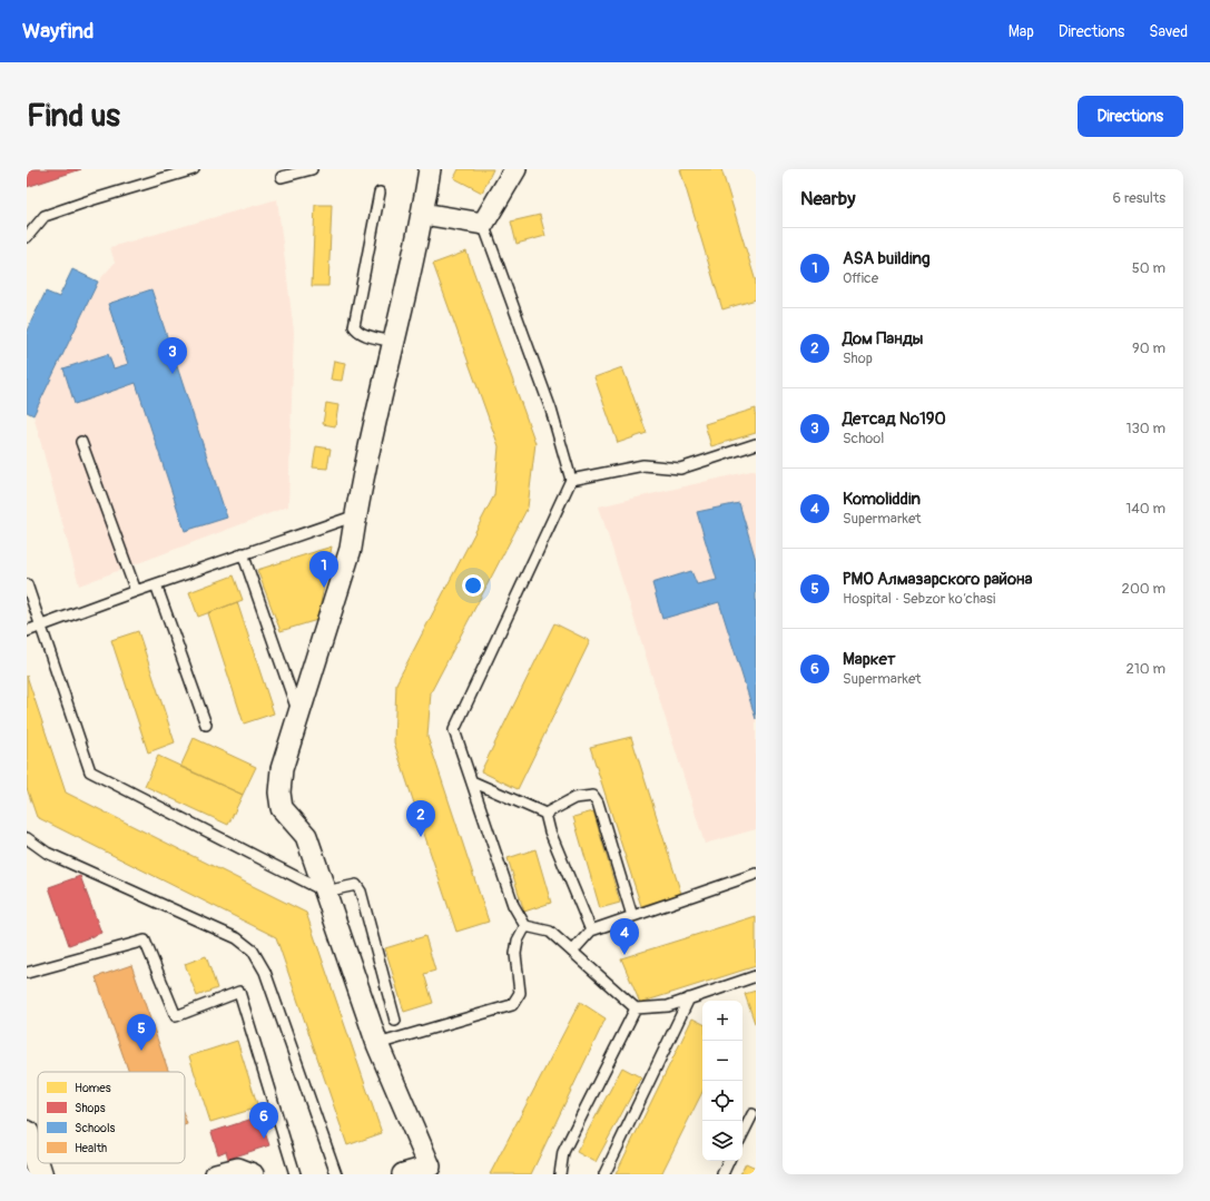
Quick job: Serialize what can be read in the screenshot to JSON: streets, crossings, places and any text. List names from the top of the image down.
{
  "legend": [
    "Homes",
    "Shops",
    "Schools",
    "Health"
  ],
  "page": {
    "header": "Wayfind",
    "nav": ["Map", "Directions", "Saved"],
    "buttons": "Directions",
    "title": "Find us",
    "heading": ["Nearby", "6 results"],
    "list": [
      {
        "mark": "1",
        "name": "ASA building",
        "note": "Office",
        "value": "50 m"
      },
      {
        "mark": "2",
        "name": "Дом Панды",
        "note": "Shop",
        "value": "90 m"
      },
      {
        "mark": "3",
        "name": "Детсад №190",
        "note": "School",
        "value": "130 m"
      },
      {
        "mark": "4",
        "name": "Komoliddin",
        "note": "Supermarket",
        "value": "140 m"
      },
      {
        "mark": "5",
        "name": "РМО Алмазарского района",
        "note": "Hospital · Sebzor ko‘chasi",
        "value": "200 m"
      },
      {
        "mark": "6",
        "name": "Маркет",
        "note": "Supermarket",
        "value": "210 m"
      }
    ],
    "pins": [
      "3",
      "1",
      "2",
      "4",
      "5",
      "6"
    ],
    "map_buttons": ["+", "−"]
  }
}
